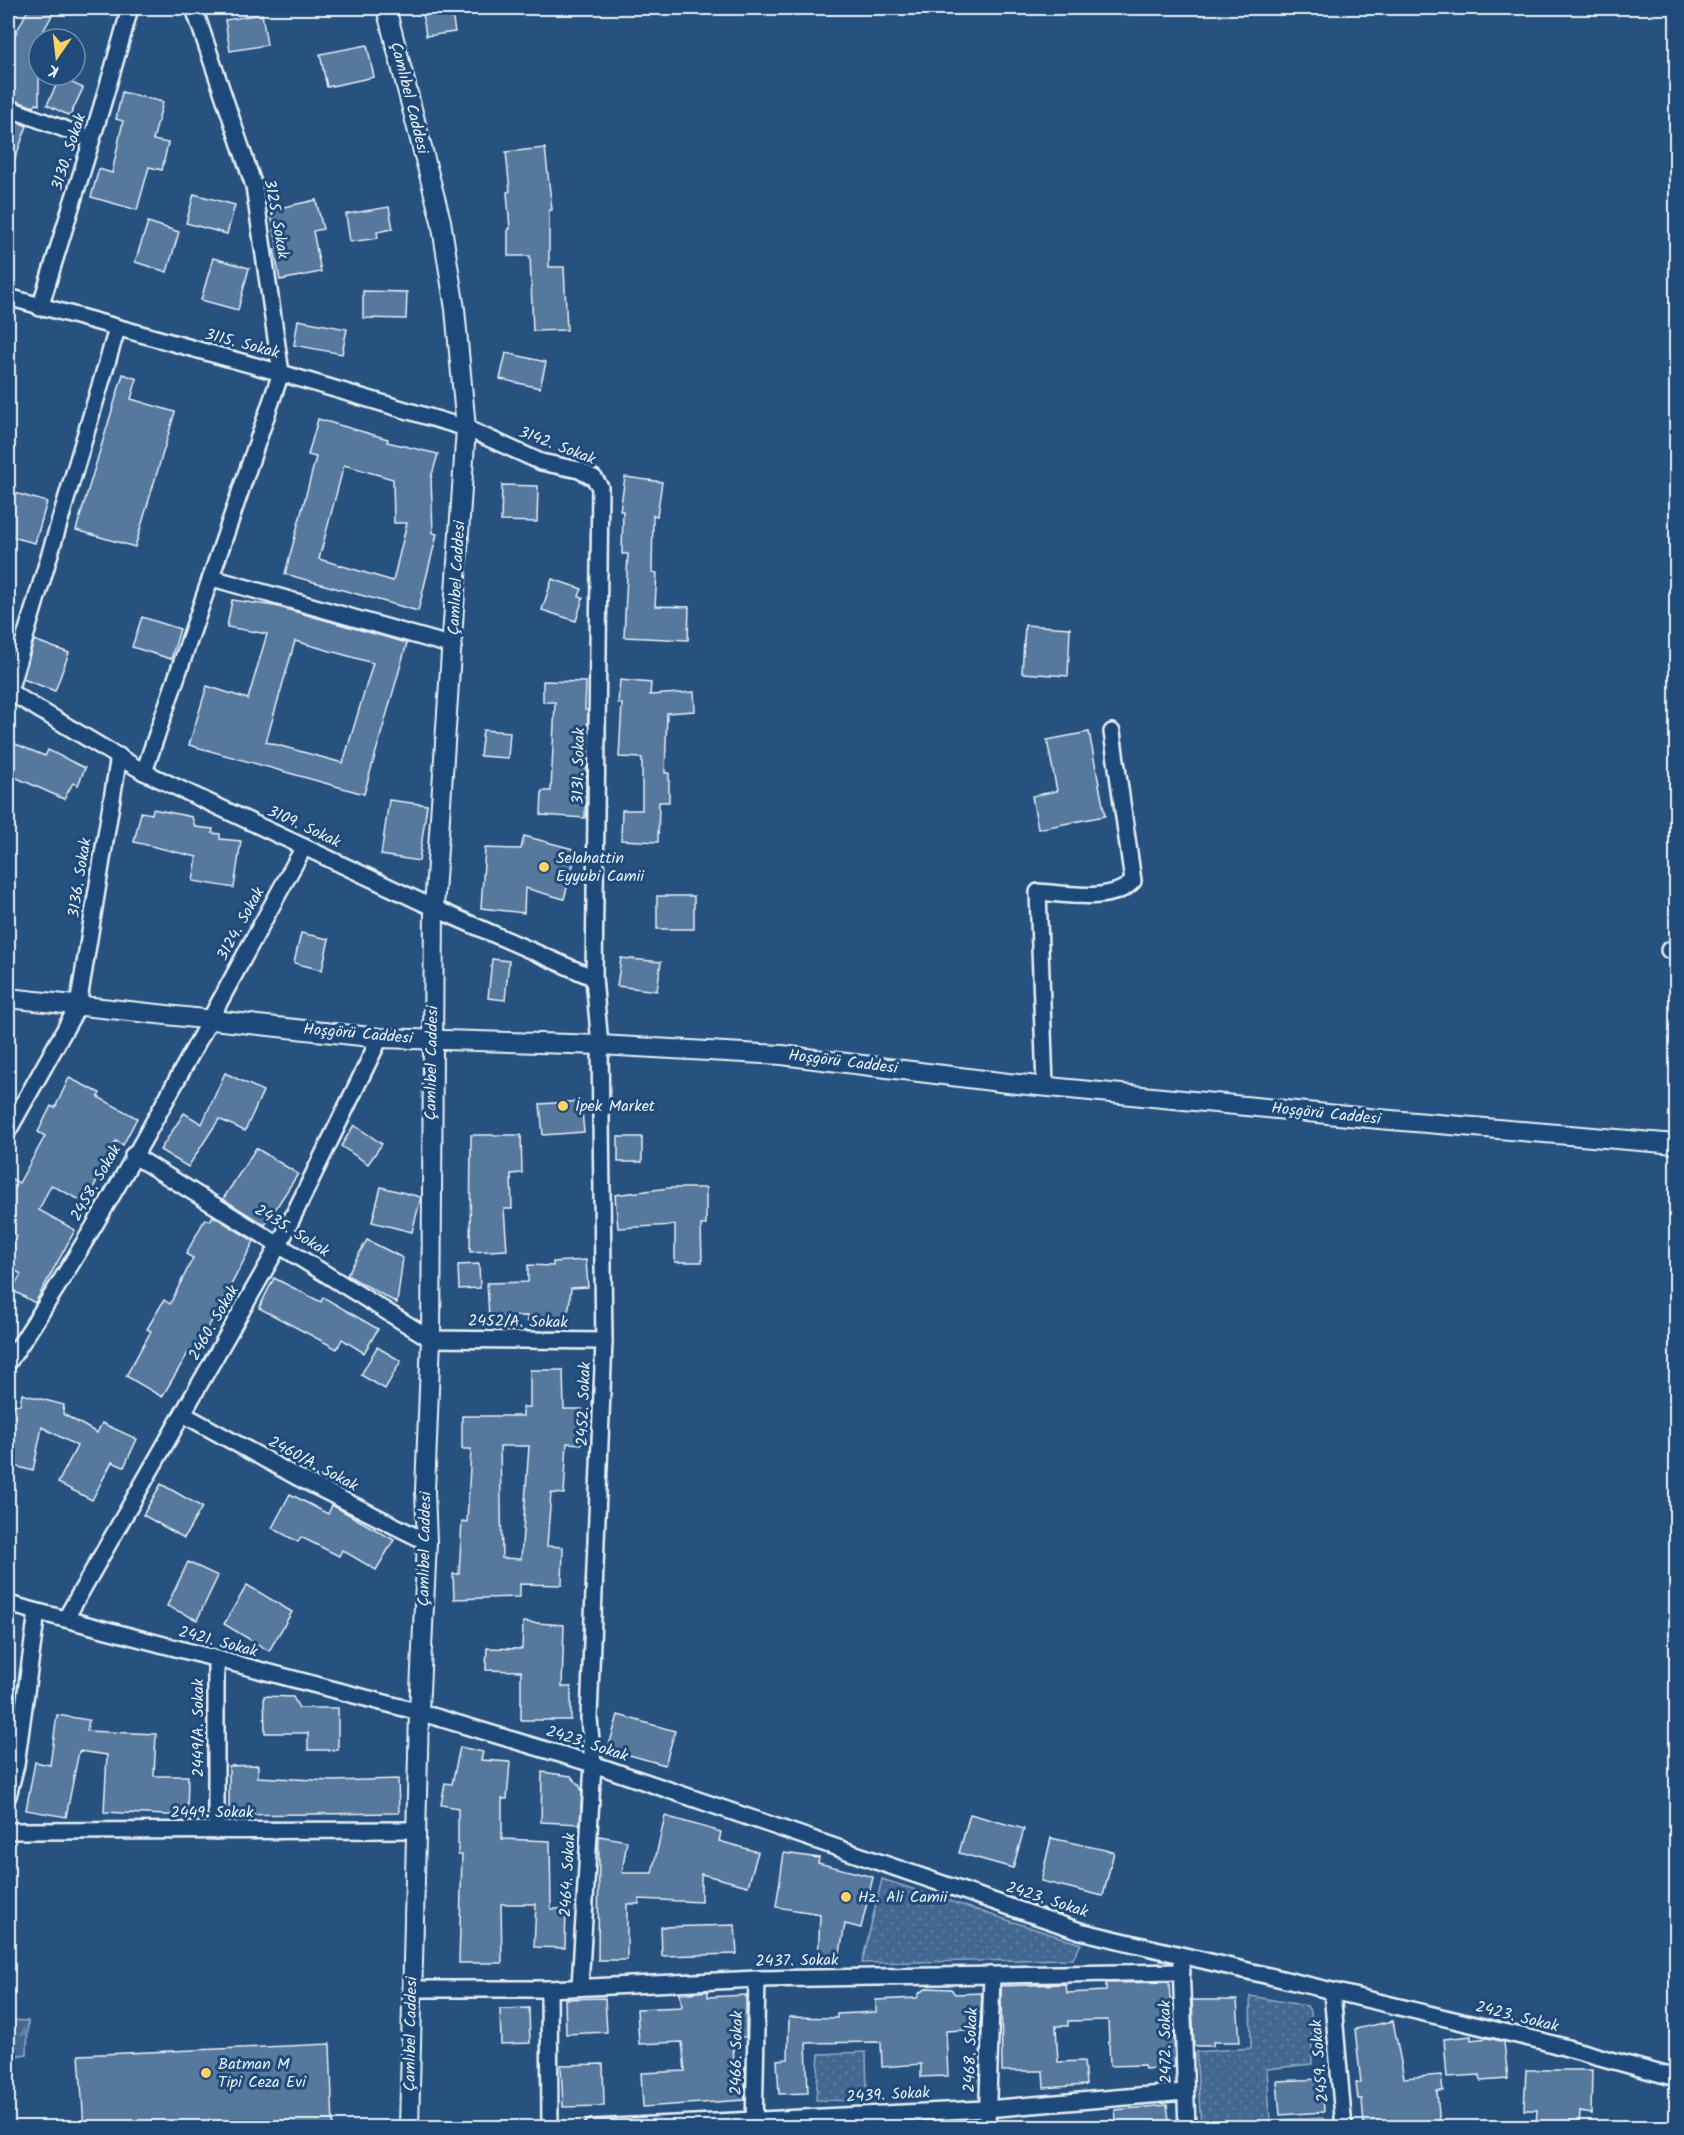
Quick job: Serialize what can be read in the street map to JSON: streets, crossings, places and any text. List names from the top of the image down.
{
  "streets": {
    "street": [
      "Çamlıbel Caddesi",
      "3130. Sokak",
      "3125. Sokak",
      "3115. Sokak",
      "3142. Sokak",
      "3131. Sokak",
      "3109. Sokak",
      "3136. Sokak",
      "3124. Sokak",
      "Hoşgörü Caddesi",
      "2458. Sokak",
      "2435. Sokak",
      "2452/A. Sokak",
      "2460. Sokak",
      "2452. Sokak",
      "2460/A. Sokak",
      "2421. Sokak",
      "2449/A. Sokak",
      "2423. Sokak",
      "2449. Sokak",
      "2464. Sokak",
      "2437. Sokak",
      "2472. Sokak",
      "2468. Sokak",
      "2466. Sokak",
      "2459. Sokak",
      "2439. Sokak"
    ]
  },
  "crossings": [
    ["Çamlıbel Caddesi", "3115. Sokak"],
    ["Çamlıbel Caddesi", "3142. Sokak"],
    ["Çamlıbel Caddesi", "3109. Sokak"],
    ["Çamlıbel Caddesi", "Hoşgörü Caddesi"],
    ["Çamlıbel Caddesi", "2435. Sokak"],
    ["Çamlıbel Caddesi", "2452/A. Sokak"],
    ["Çamlıbel Caddesi", "2460/A. Sokak"],
    ["Çamlıbel Caddesi", "2421. Sokak"],
    ["Çamlıbel Caddesi", "2423. Sokak"],
    ["Çamlıbel Caddesi", "2449. Sokak"],
    ["Çamlıbel Caddesi", "2437. Sokak"],
    ["3130. Sokak", "3115. Sokak"],
    ["3125. Sokak", "3115. Sokak"],
    ["3115. Sokak", "3142. Sokak"],
    ["3142. Sokak", "3131. Sokak"],
    ["3131. Sokak", "3109. Sokak"],
    ["3131. Sokak", "Hoşgörü Caddesi"],
    ["3131. Sokak", "2452. Sokak"],
    ["3109. Sokak", "3136. Sokak"],
    ["3109. Sokak", "3124. Sokak"],
    ["3136. Sokak", "Hoşgörü Caddesi"],
    ["3124. Sokak", "Hoşgörü Caddesi"],
    ["3124. Sokak", "2458. Sokak"],
    ["Hoşgörü Caddesi", "2458. Sokak"],
    ["Hoşgörü Caddesi", "2460. Sokak"],
    ["Hoşgörü Caddesi", "2452. Sokak"],
    ["2458. Sokak", "2435. Sokak"],
    ["2435. Sokak", "2452/A. Sokak"],
    ["2435. Sokak", "2460. Sokak"],
    ["2452/A. Sokak", "2452. Sokak"],
    ["2460. Sokak", "2460/A. Sokak"],
    ["2460. Sokak", "2421. Sokak"],
    ["2452. Sokak", "2423. Sokak"],
    ["2452. Sokak", "2464. Sokak"],
    ["2421. Sokak", "2449/A. Sokak"],
    ["2421. Sokak", "2423. Sokak"],
    ["2449/A. Sokak", "2449. Sokak"],
    ["2423. Sokak", "2464. Sokak"],
    ["2423. Sokak", "2472. Sokak"],
    ["2423. Sokak", "2459. Sokak"],
    ["2464. Sokak", "2437. Sokak"],
    ["2437. Sokak", "2472. Sokak"],
    ["2437. Sokak", "2468. Sokak"],
    ["2437. Sokak", "2466. Sokak"],
    ["2472. Sokak", "2439. Sokak"],
    ["2468. Sokak", "2439. Sokak"],
    ["2466. Sokak", "2439. Sokak"]
  ],
  "places": [
    "Selahattin Eyyubi Camii",
    "İpek Market",
    "Hz. Ali Camii",
    "Batman M Tipi Ceza Evi"
  ],
  "north": "bottom"
}
